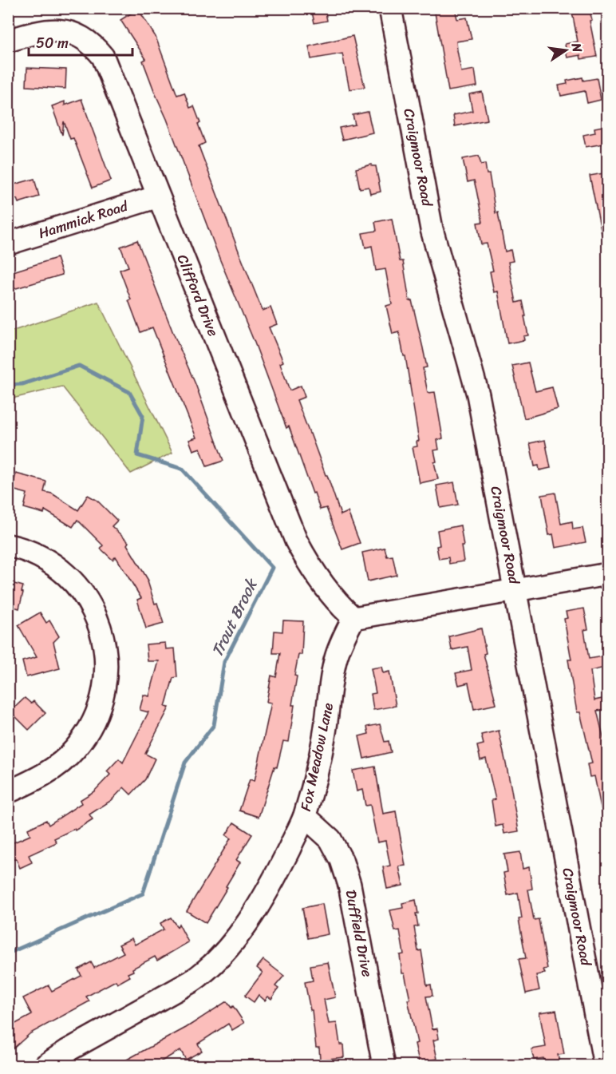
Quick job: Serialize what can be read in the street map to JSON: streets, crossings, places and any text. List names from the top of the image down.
{
  "streets": {
    "street": [
      "Craigmoor Road",
      "Hammick Road",
      "Clifford Drive",
      "Fox Meadow Lane",
      "Duffield Drive"
    ]
  },
  "crossings": [
    ["Hammick Road", "Clifford Drive"],
    ["Clifford Drive", "Fox Meadow Lane"],
    ["Fox Meadow Lane", "Duffield Drive"]
  ],
  "water": ["Trout Brook"],
  "scale_bar": "50 m",
  "north": "right"
}
